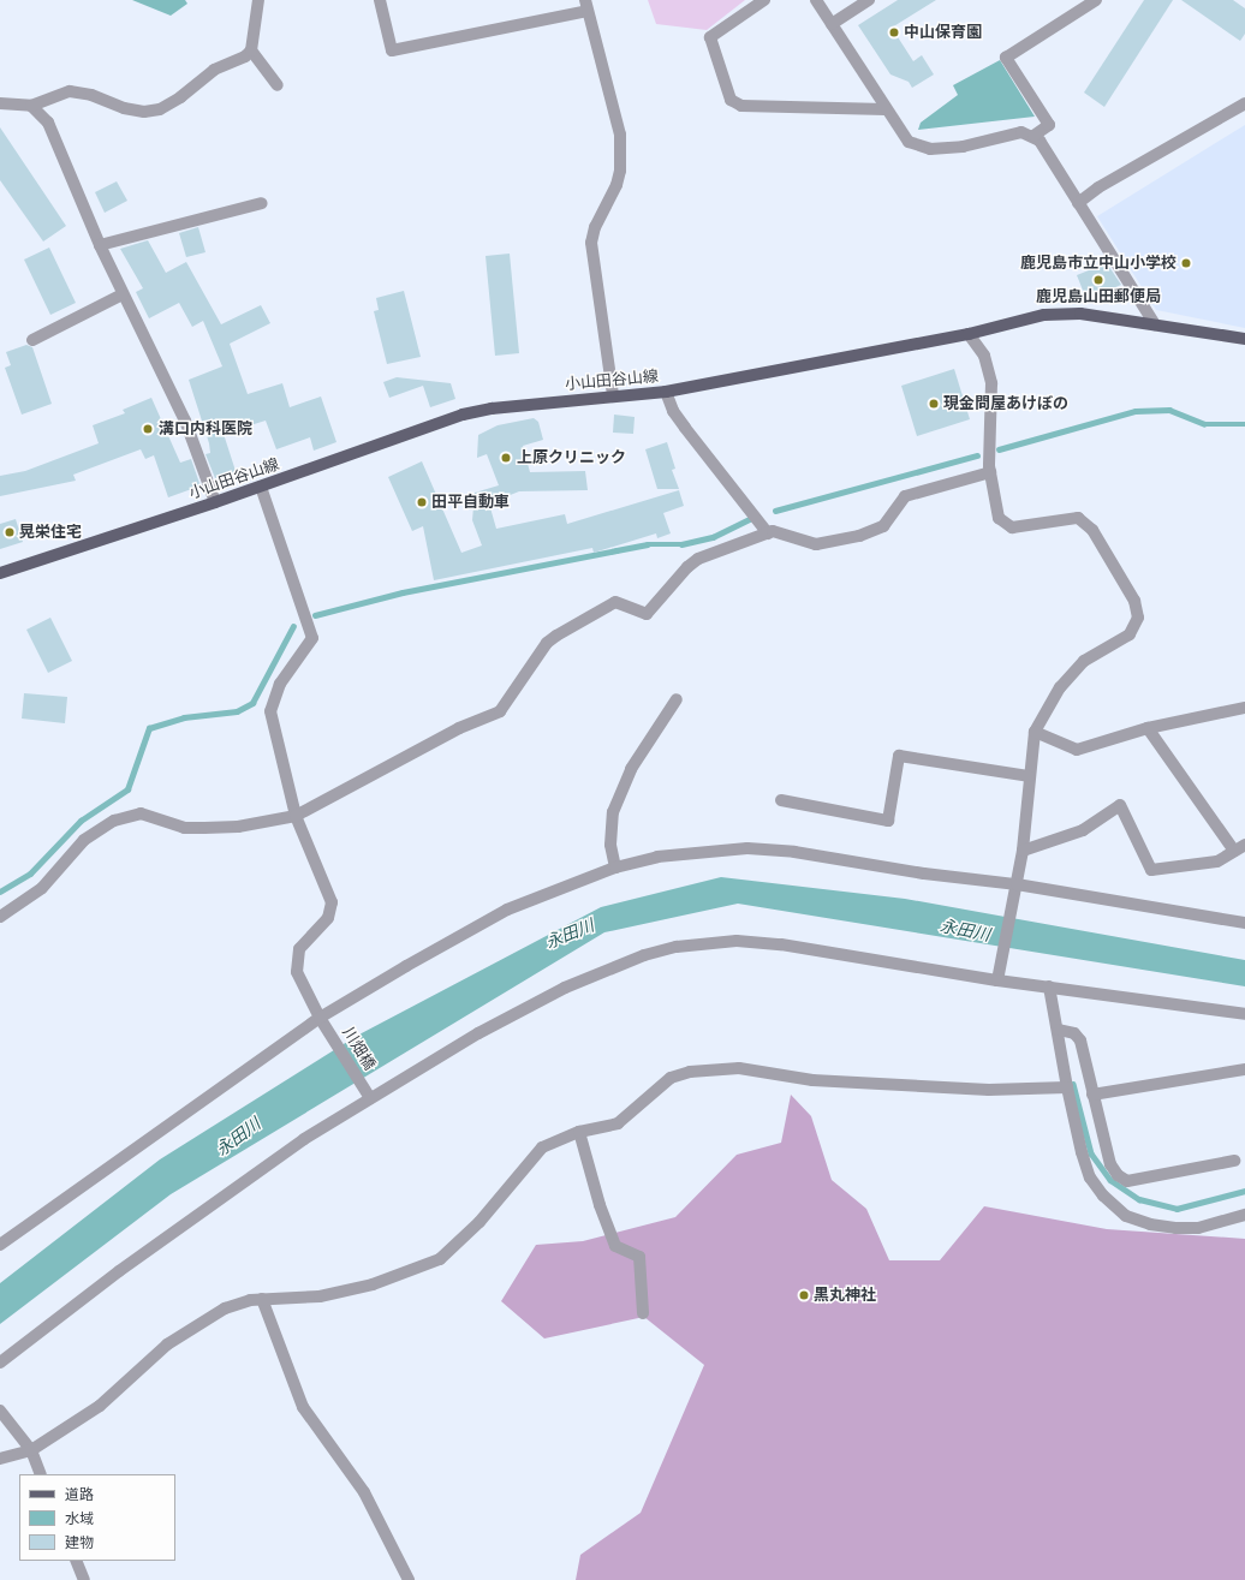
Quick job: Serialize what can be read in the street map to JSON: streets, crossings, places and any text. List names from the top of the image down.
{
  "streets": {
    "main road": ["小山田谷山線"],
    "street": ["川畑橋"]
  },
  "crossings": [
    ["小山田谷山線", "川畑橋"]
  ],
  "water": ["永田川"],
  "places": [
    "中山保育園",
    "鹿児島市立中山小学校",
    "鹿児島山田郵便局",
    "現金問屋あけぼの",
    "溝口内科医院",
    "上原クリニック",
    "田平自動車",
    "晃栄住宅",
    "黒丸神社"
  ],
  "legend": ["道路", "水域", "建物"]
}
